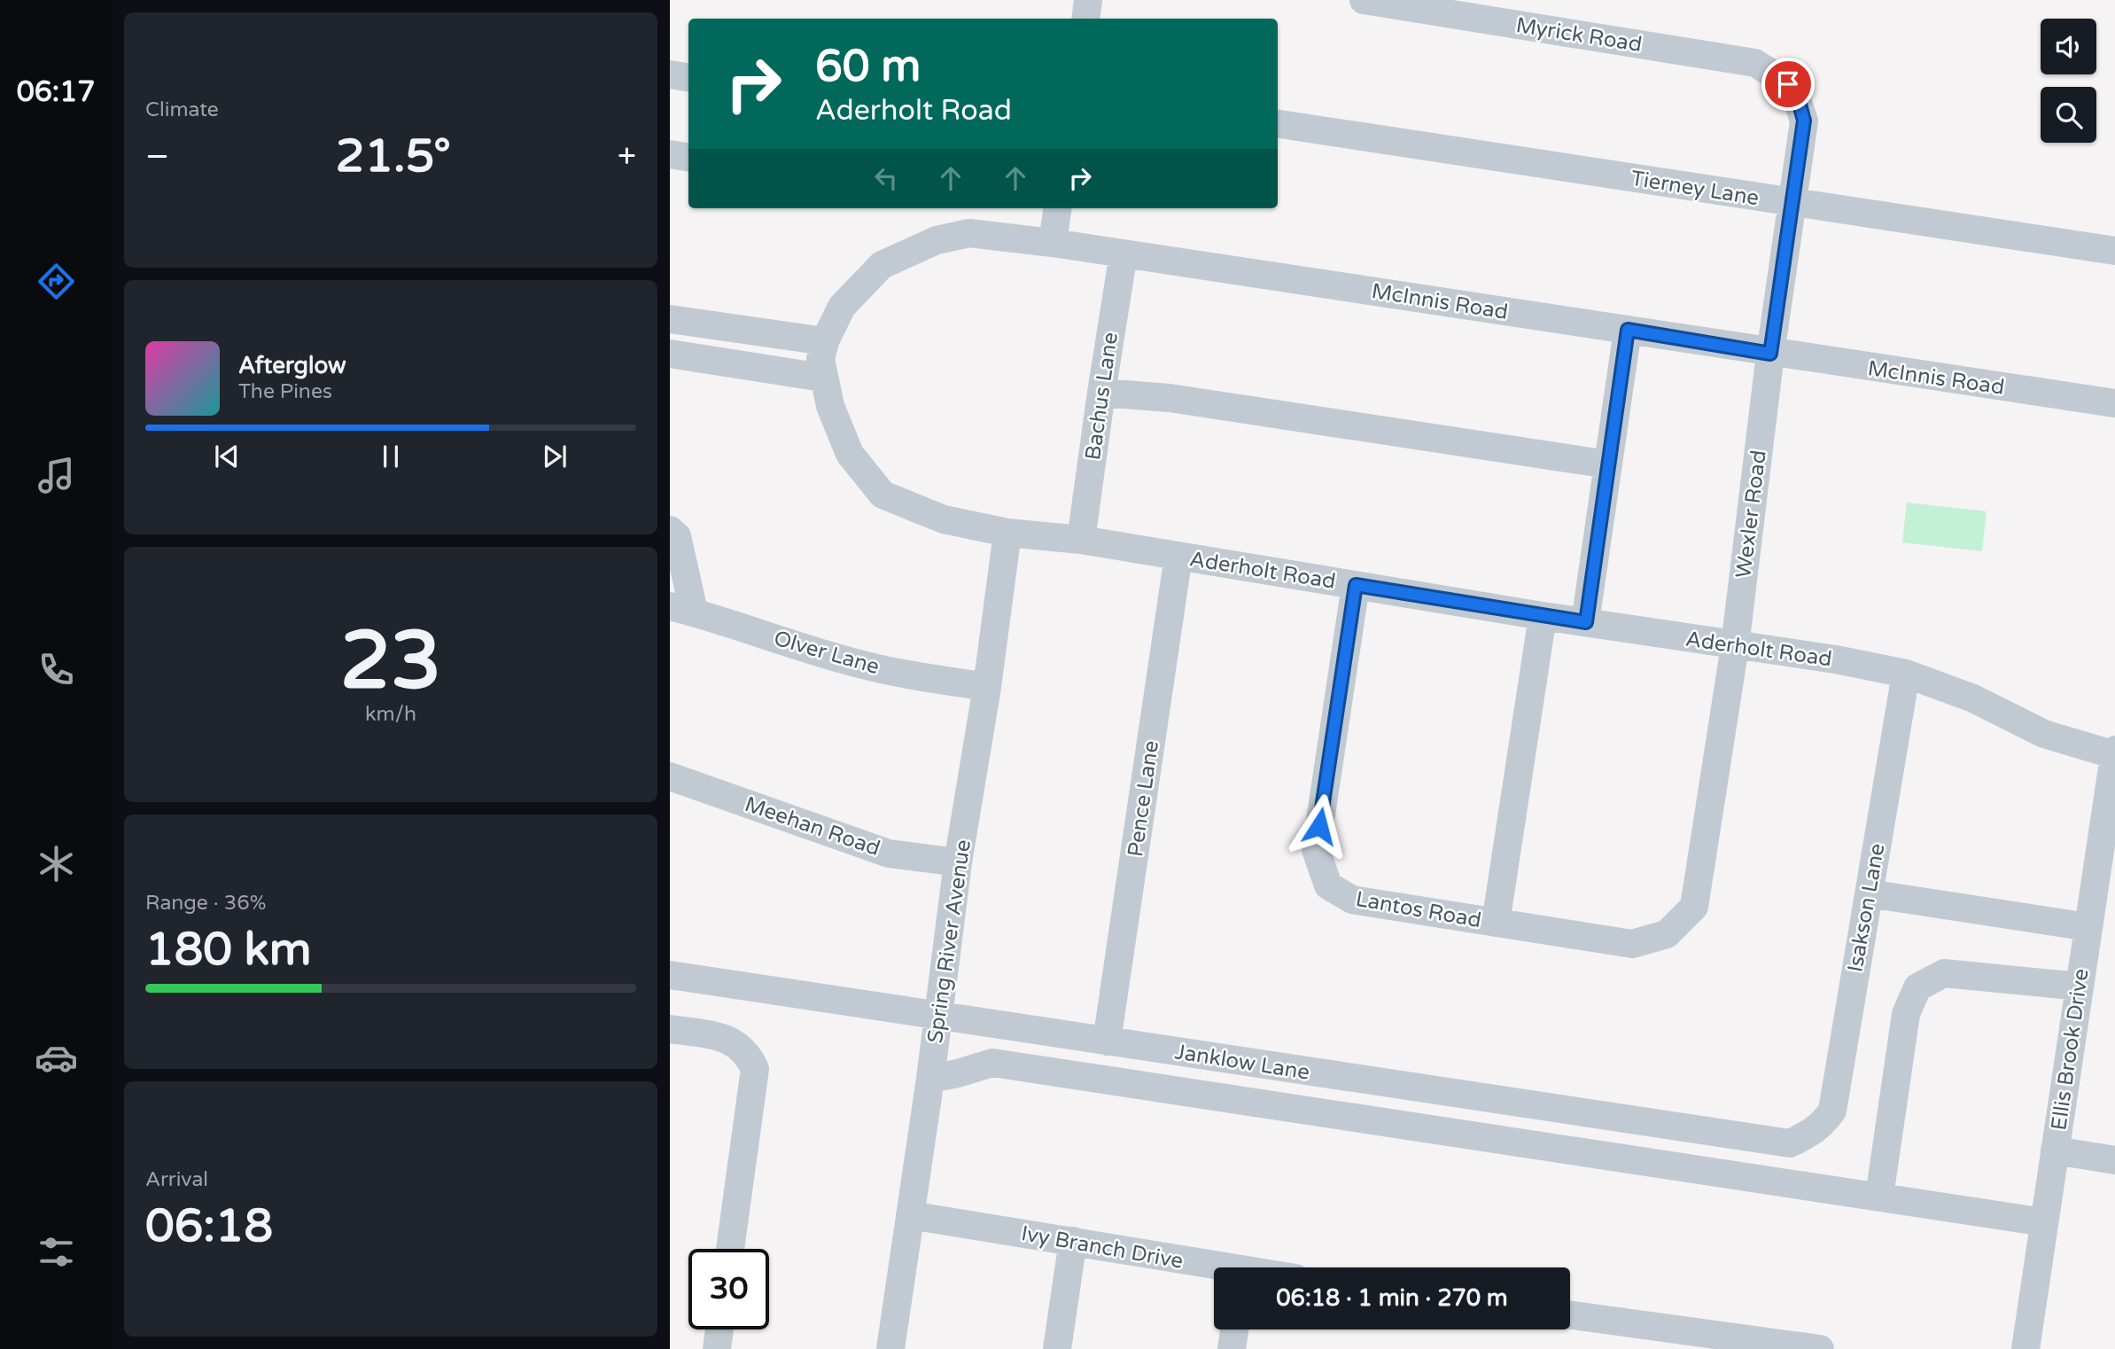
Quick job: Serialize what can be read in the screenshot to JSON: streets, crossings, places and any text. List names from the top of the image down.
{
  "streets": {
    "street": [
      "Myrick Road",
      "Tierney Lane",
      "McInnis Road",
      "Bachus Lane",
      "Wexler Road",
      "Aderholt Road",
      "Olver Lane",
      "Pence Lane",
      "Meehan Road",
      "Isakson Lane",
      "Lantos Road",
      "Spring River Avenue",
      "Ellis Brook Drive",
      "Janklow Lane",
      "Ivy Branch Drive"
    ]
  },
  "crossings": [
    ["Myrick Road", "Wexler Road"],
    ["Tierney Lane", "Wexler Road"],
    ["McInnis Road", "Bachus Lane"],
    ["McInnis Road", "Wexler Road"],
    ["McInnis Road", "Aderholt Road"],
    ["Bachus Lane", "Aderholt Road"],
    ["Wexler Road", "Aderholt Road"],
    ["Wexler Road", "Lantos Road"],
    ["Aderholt Road", "Pence Lane"],
    ["Aderholt Road", "Isakson Lane"],
    ["Aderholt Road", "Lantos Road"],
    ["Aderholt Road", "Spring River Avenue"],
    ["Aderholt Road", "Ellis Brook Drive"],
    ["Olver Lane", "Spring River Avenue"],
    ["Pence Lane", "Janklow Lane"],
    ["Meehan Road", "Spring River Avenue"],
    ["Isakson Lane", "Janklow Lane"],
    ["Spring River Avenue", "Janklow Lane"],
    ["Spring River Avenue", "Ivy Branch Drive"]
  ],
  "page": {
    "tabs": "06:17",
    "tile": [
      "Climate",
      ["23", "km/h"],
      ["Range · 36%", "180 km"],
      ["Arrival", "06:18"]
    ],
    "turn": ["60 m", "Aderholt Road"],
    "heat": ["−", "21.5°", "+"],
    "song": ["Afterglow", "The Pines"],
    "limit": "30",
    "trip": "06:18 · 1 min · 270 m"
  }
}
